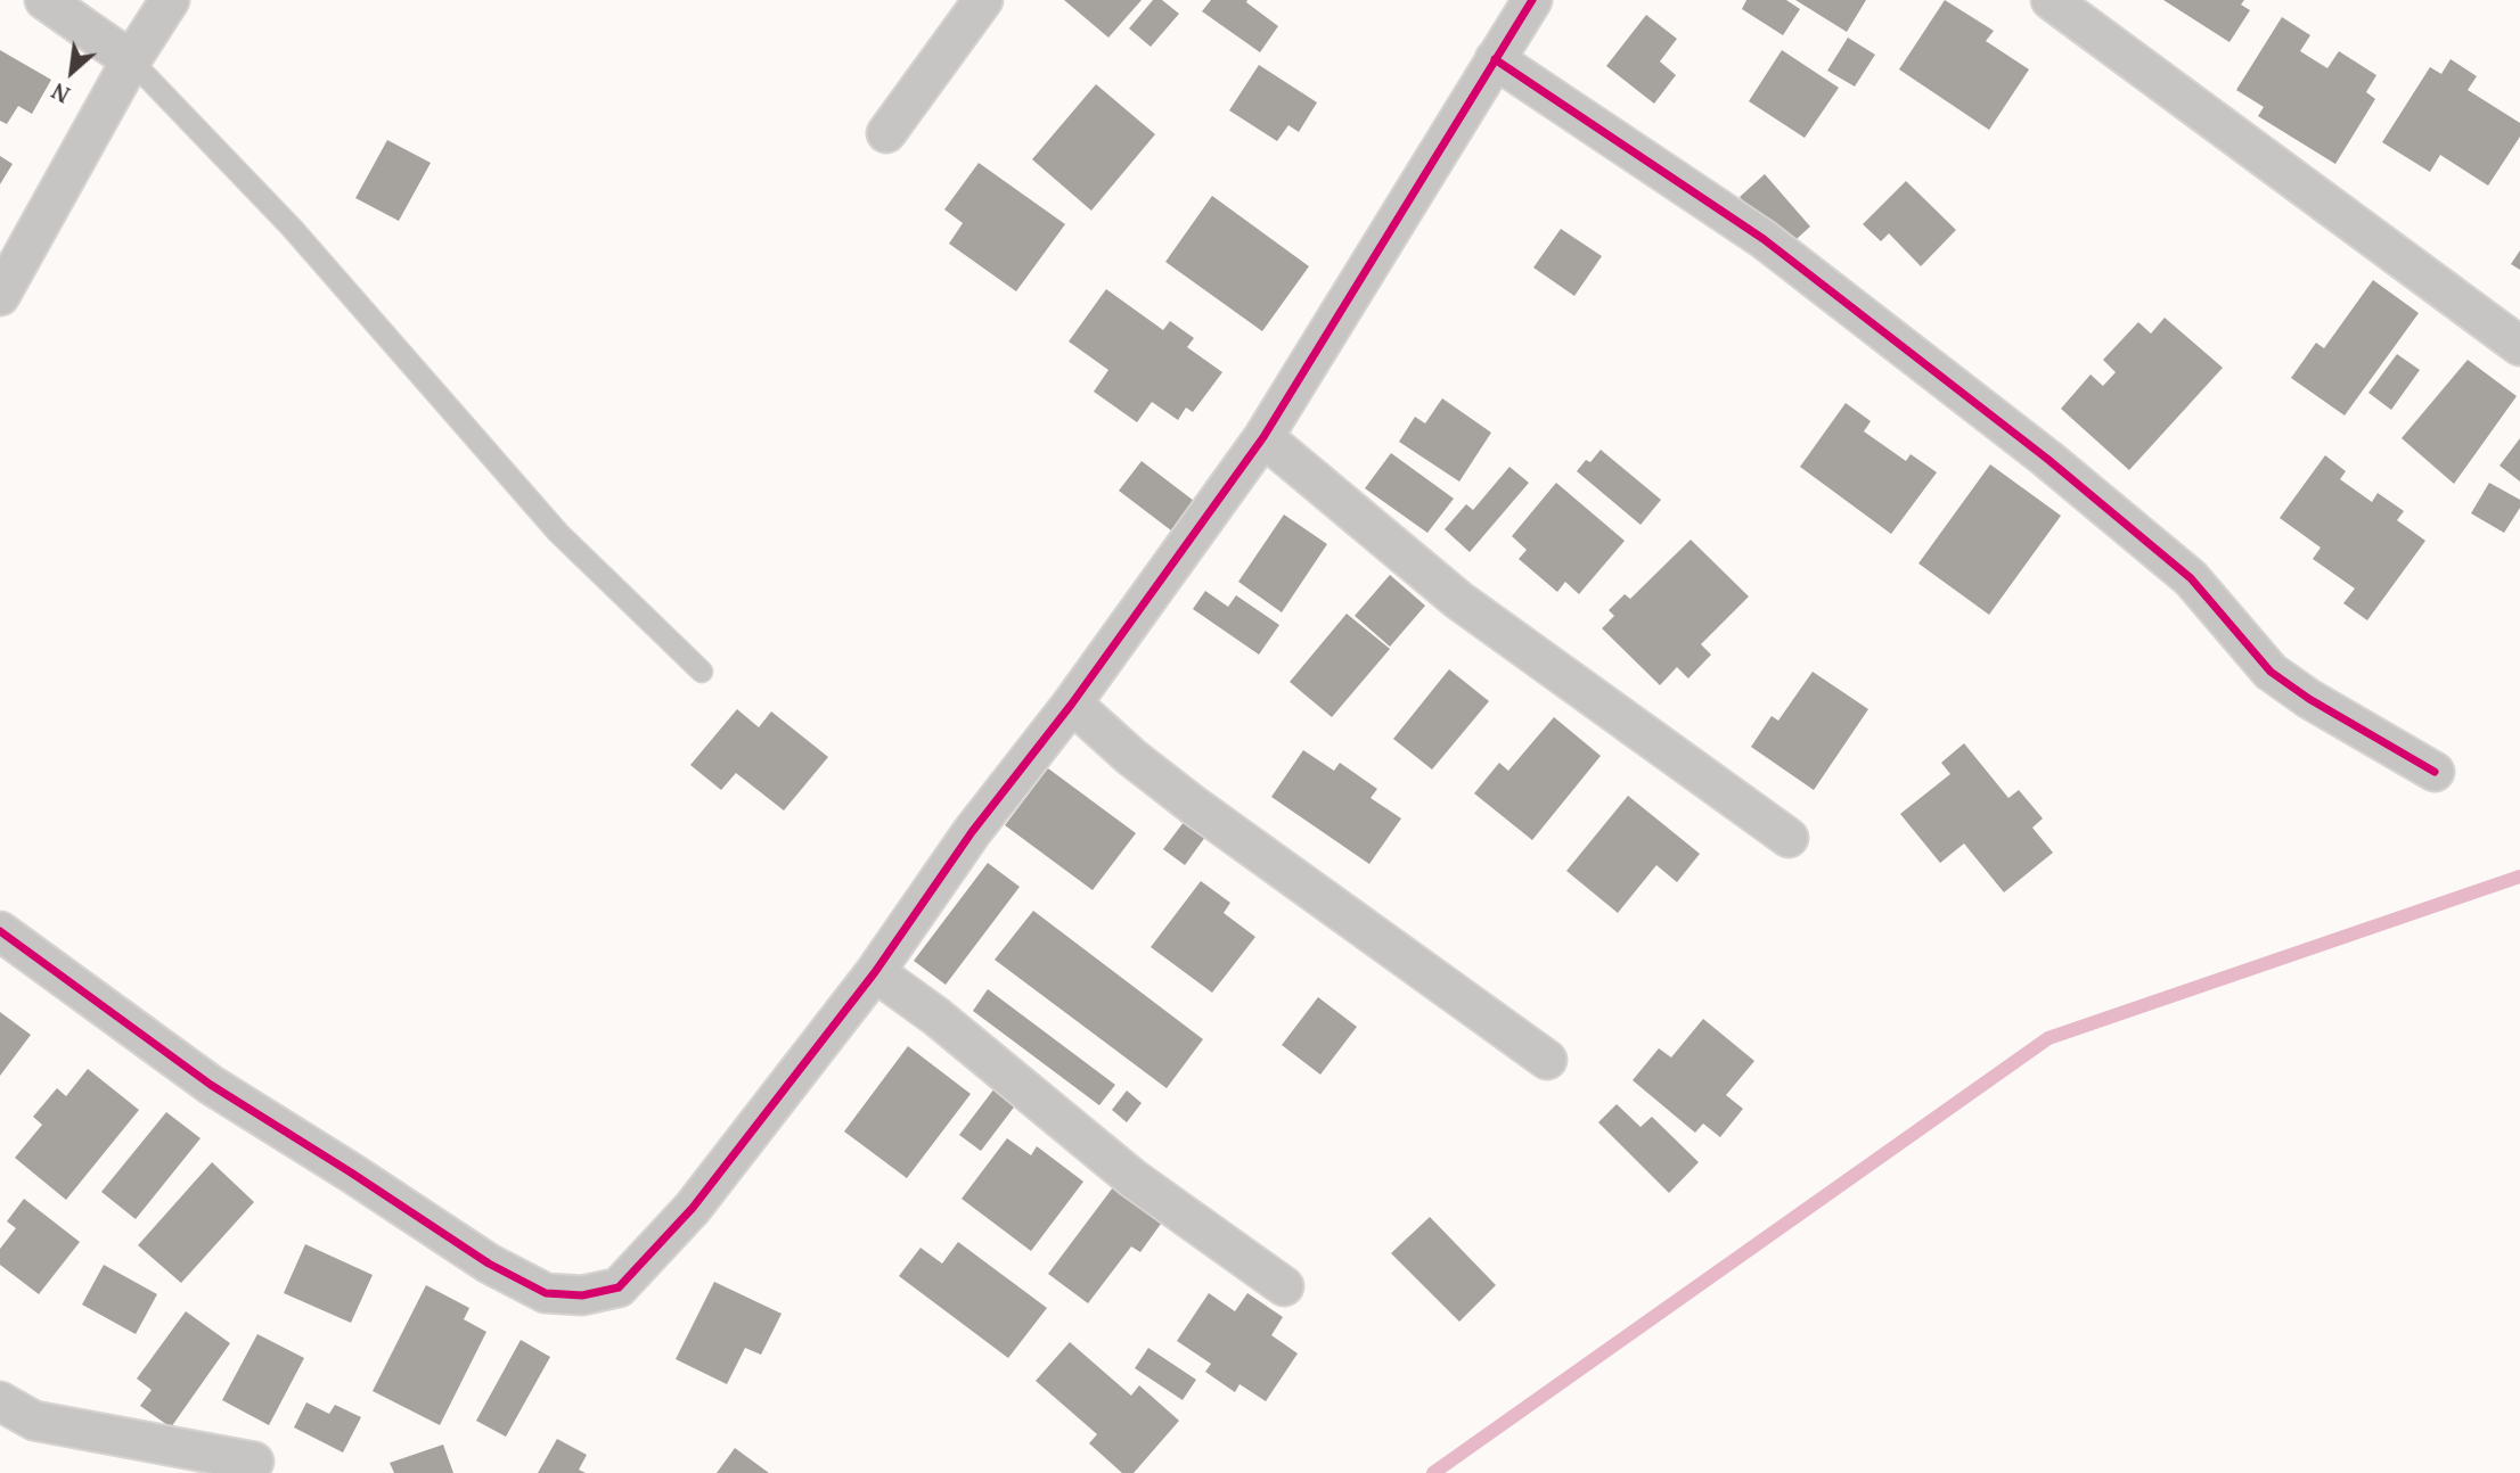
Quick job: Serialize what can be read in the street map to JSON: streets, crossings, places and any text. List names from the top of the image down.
{
  "north": "bottom left"
}
